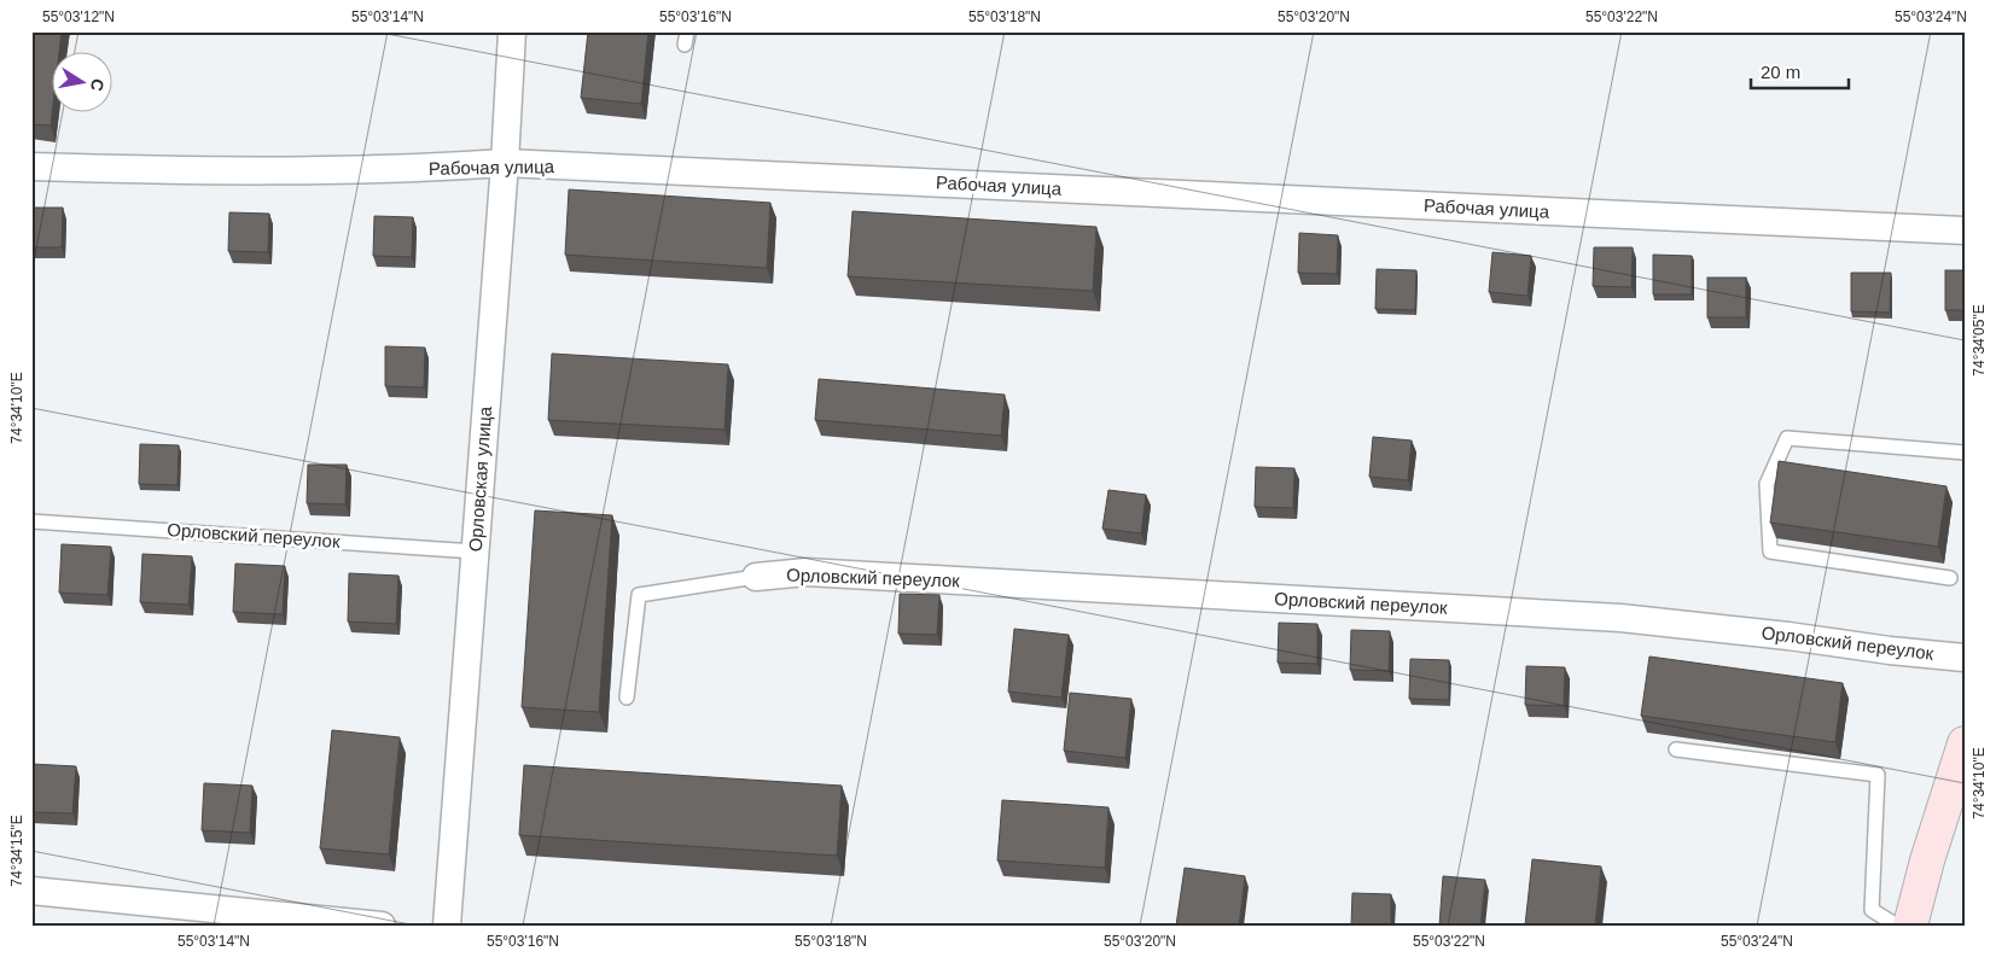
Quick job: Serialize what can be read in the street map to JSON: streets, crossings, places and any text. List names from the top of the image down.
{
  "streets": {
    "street": ["Рабочая улица", "Орловская улица", "Орловский переулок"]
  },
  "crossings": [
    ["Рабочая улица", "Орловская улица"],
    ["Орловская улица", "Орловский переулок"]
  ],
  "scale_bar": "20 m",
  "north": "right",
  "coordinates": [
    "55°03'12\"N",
    "55°03'14\"N",
    "55°03'16\"N",
    "55°03'18\"N",
    "55°03'20\"N",
    "55°03'22\"N",
    "55°03'24\"N",
    "74°34'05\"E",
    "74°34'10\"E",
    "74°34'15\"E"
  ]
}
